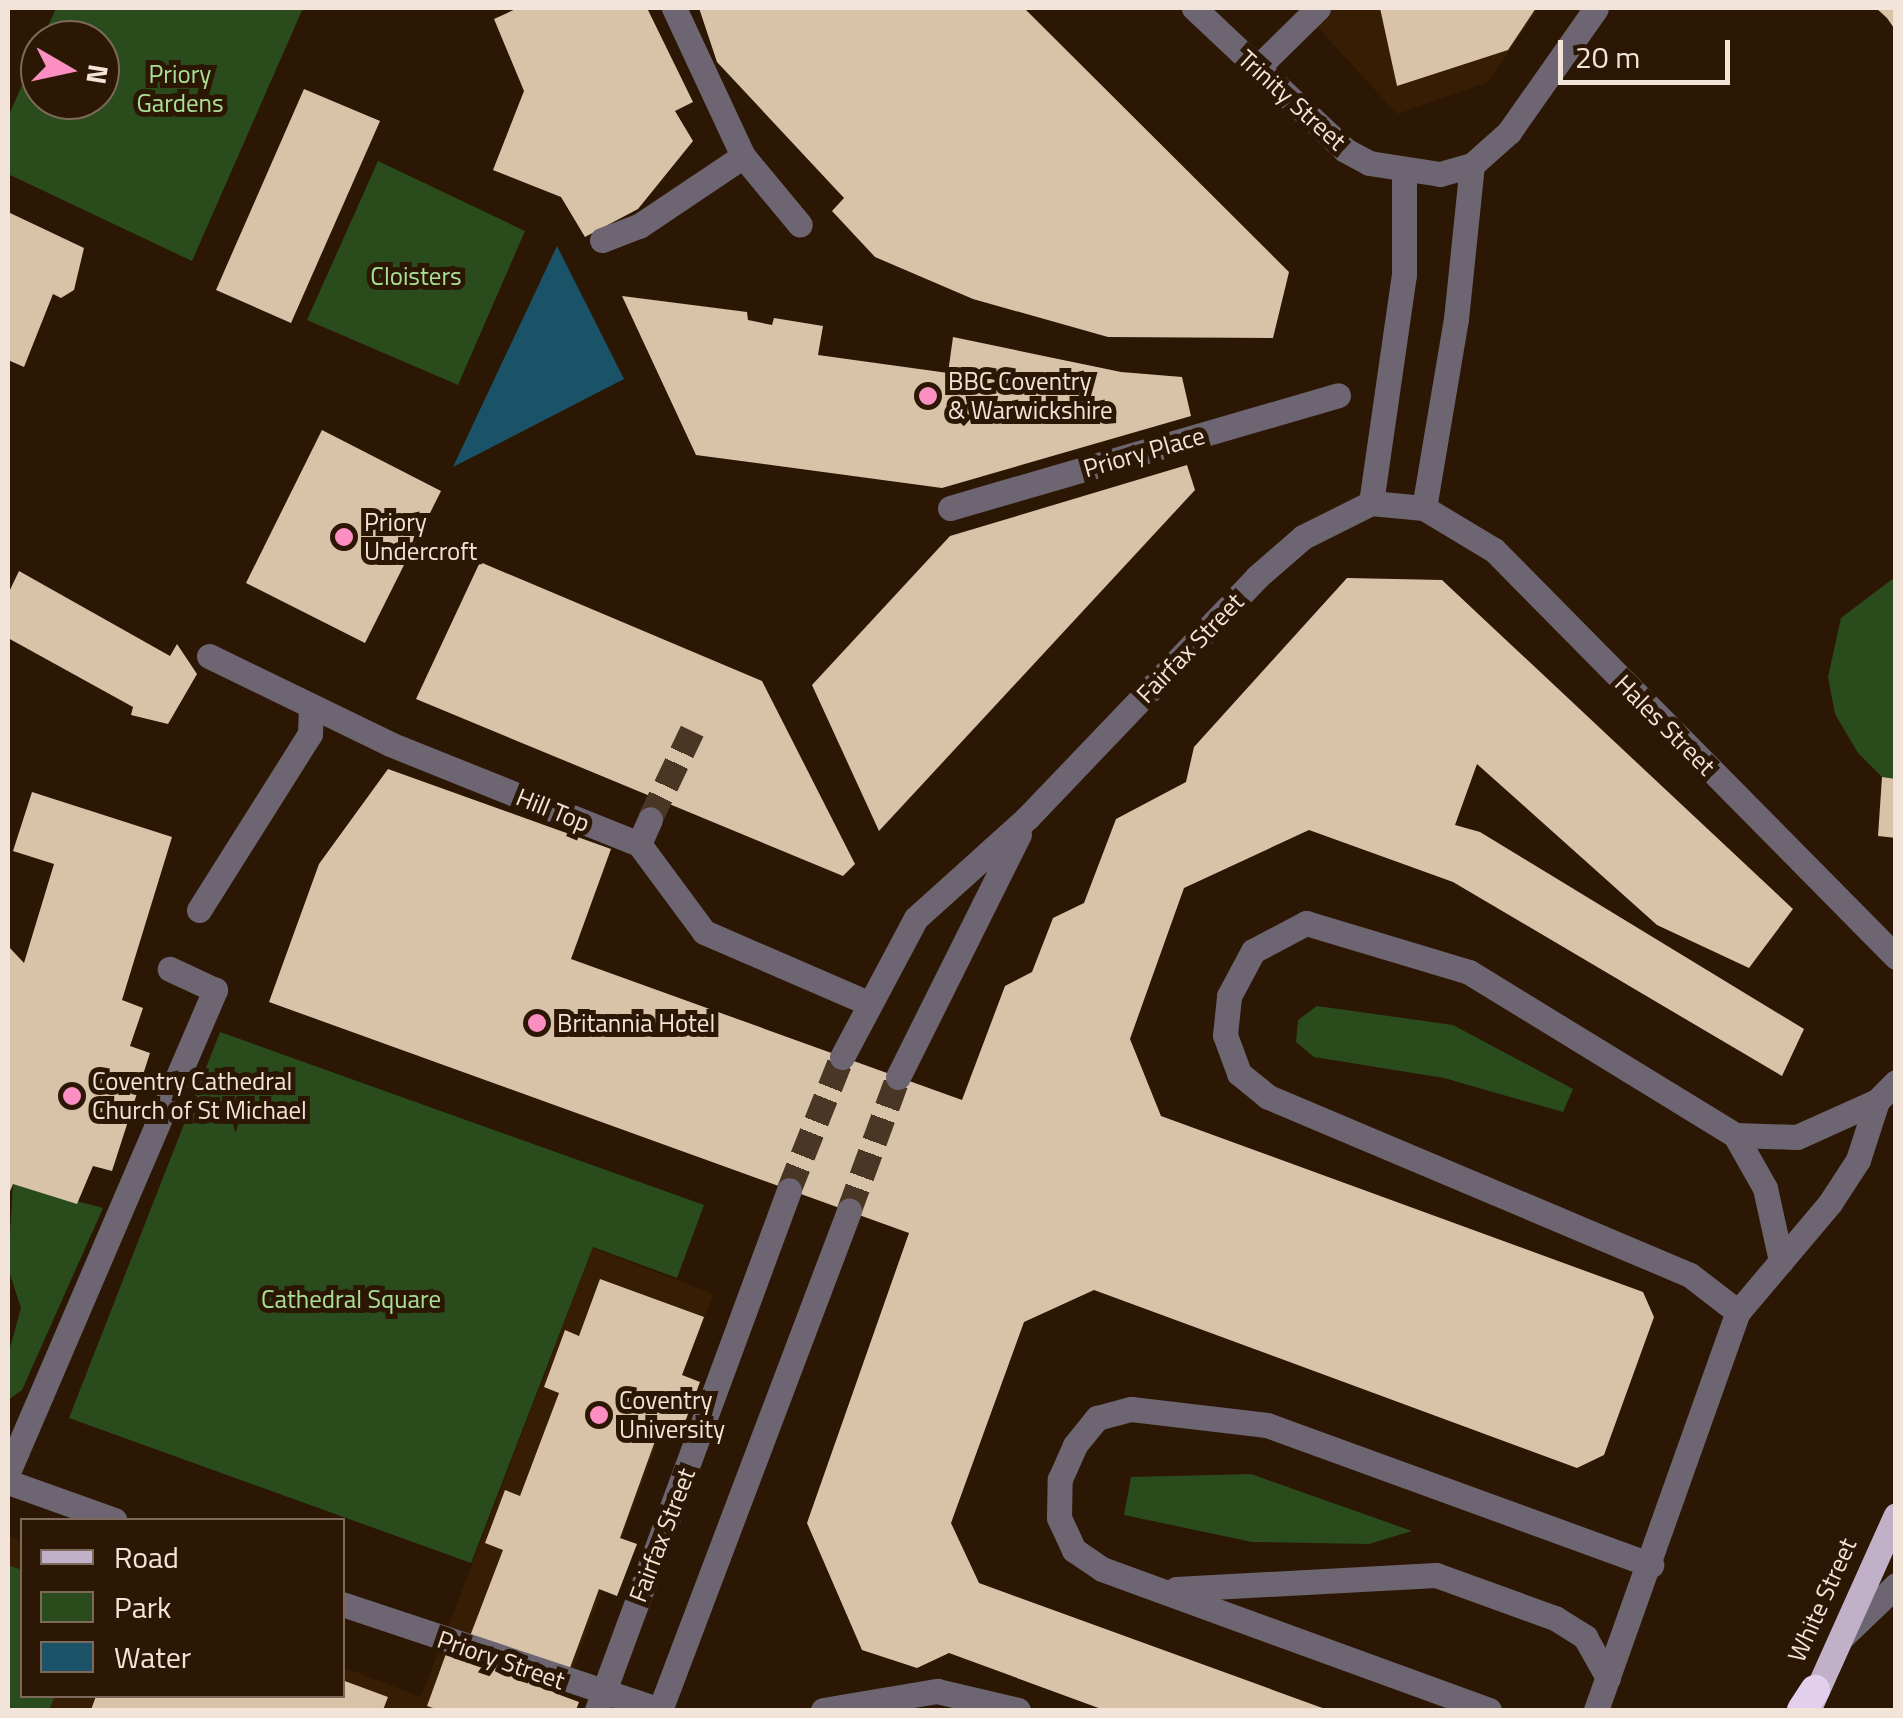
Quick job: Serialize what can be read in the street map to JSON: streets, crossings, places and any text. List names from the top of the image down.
{
  "streets": {
    "main road": ["White Street"],
    "street": [
      "Trinity Street",
      "Priory Place",
      "Fairfax Street",
      "Hales Street",
      "Hill Top",
      "Priory Street"
    ]
  },
  "crossings": [
    ["Fairfax Street", "Hales Street"],
    ["Fairfax Street", "Priory Street"]
  ],
  "parks": ["Priory Gardens", "Cloisters", "Cathedral Square"],
  "places": [
    "BBC Coventry & Warwickshire",
    "Priory Undercroft",
    "Britannia Hotel",
    "Coventry Cathedral Church of St Michael",
    "Coventry University"
  ],
  "legend": ["Road", "Park", "Water"],
  "scale_bar": "20 m",
  "north": "right"
}
